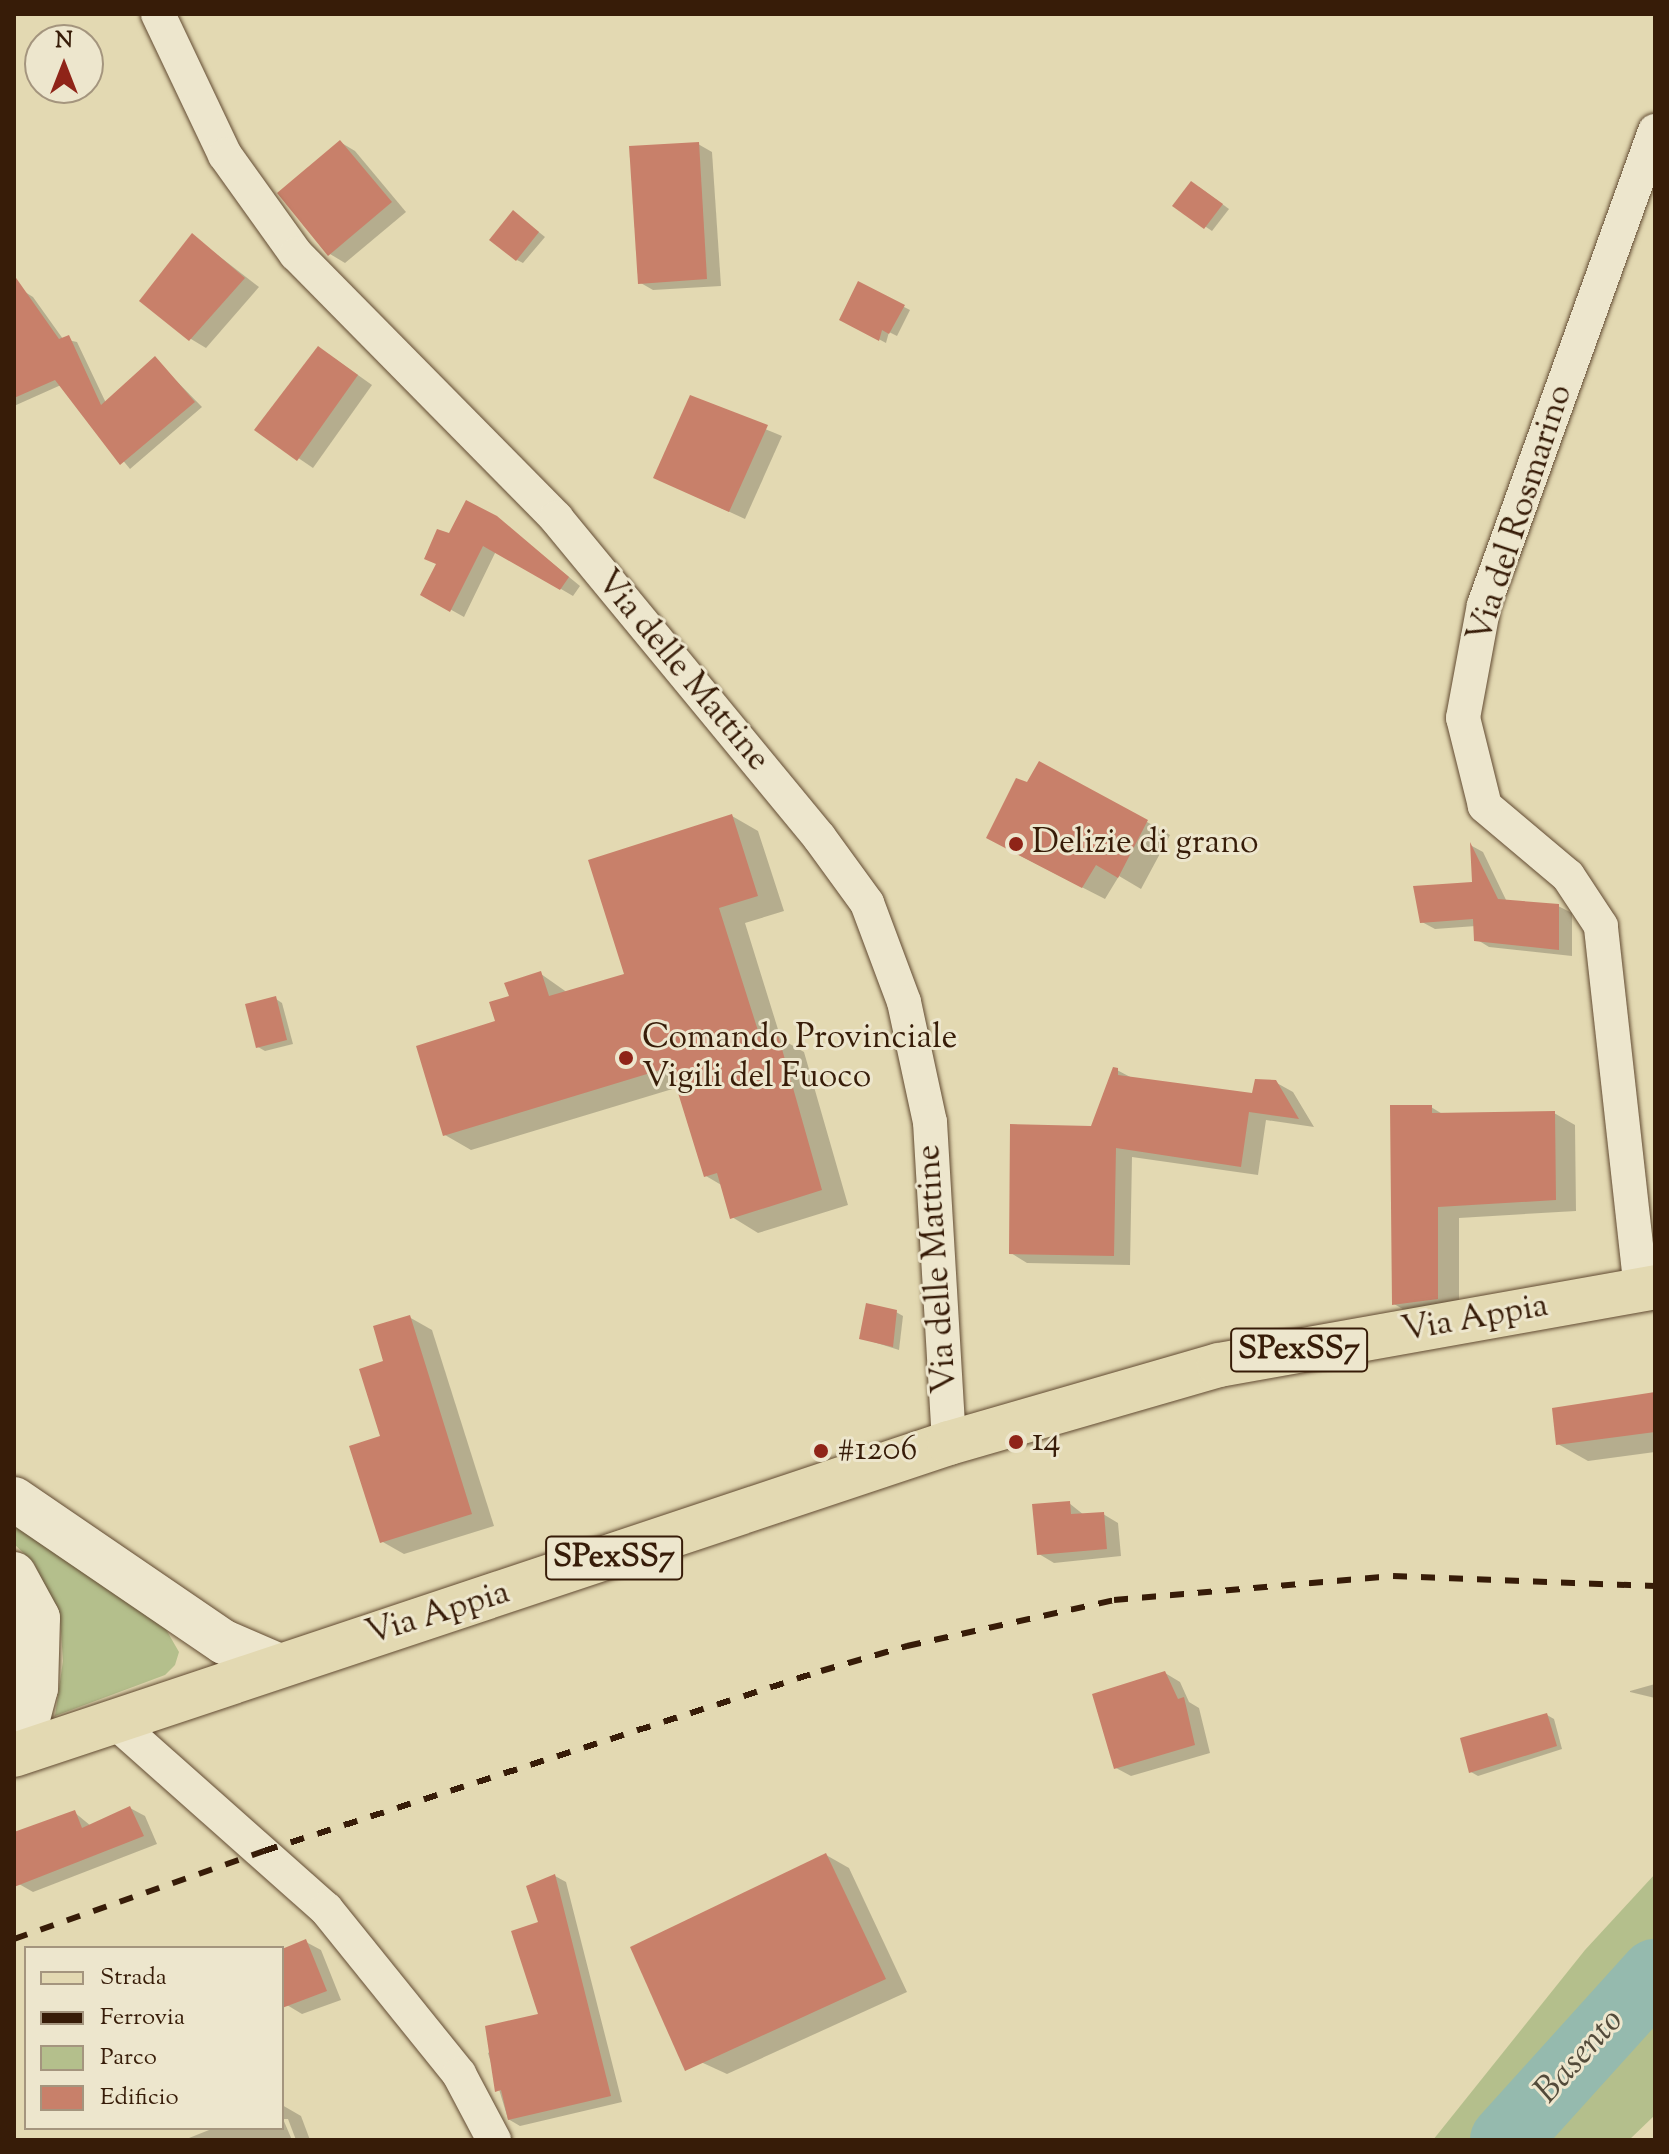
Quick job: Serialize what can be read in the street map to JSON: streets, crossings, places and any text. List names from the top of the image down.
{
  "streets": {
    "main road": ["Via Appia", "SPexSS7"],
    "street": ["Via del Rosmarino", "Via delle Mattine"]
  },
  "crossings": [
    ["Via del Rosmarino", "Via Appia"],
    ["Via delle Mattine", "Via Appia"]
  ],
  "water": ["Basento"],
  "places": [
    "Delizie di grano",
    "Comando Provinciale Vigili del Fuoco",
    "14",
    "#1206"
  ],
  "legend": [
    "Strada",
    "Ferrovia",
    "Parco",
    "Edificio"
  ],
  "north": "top"
}
